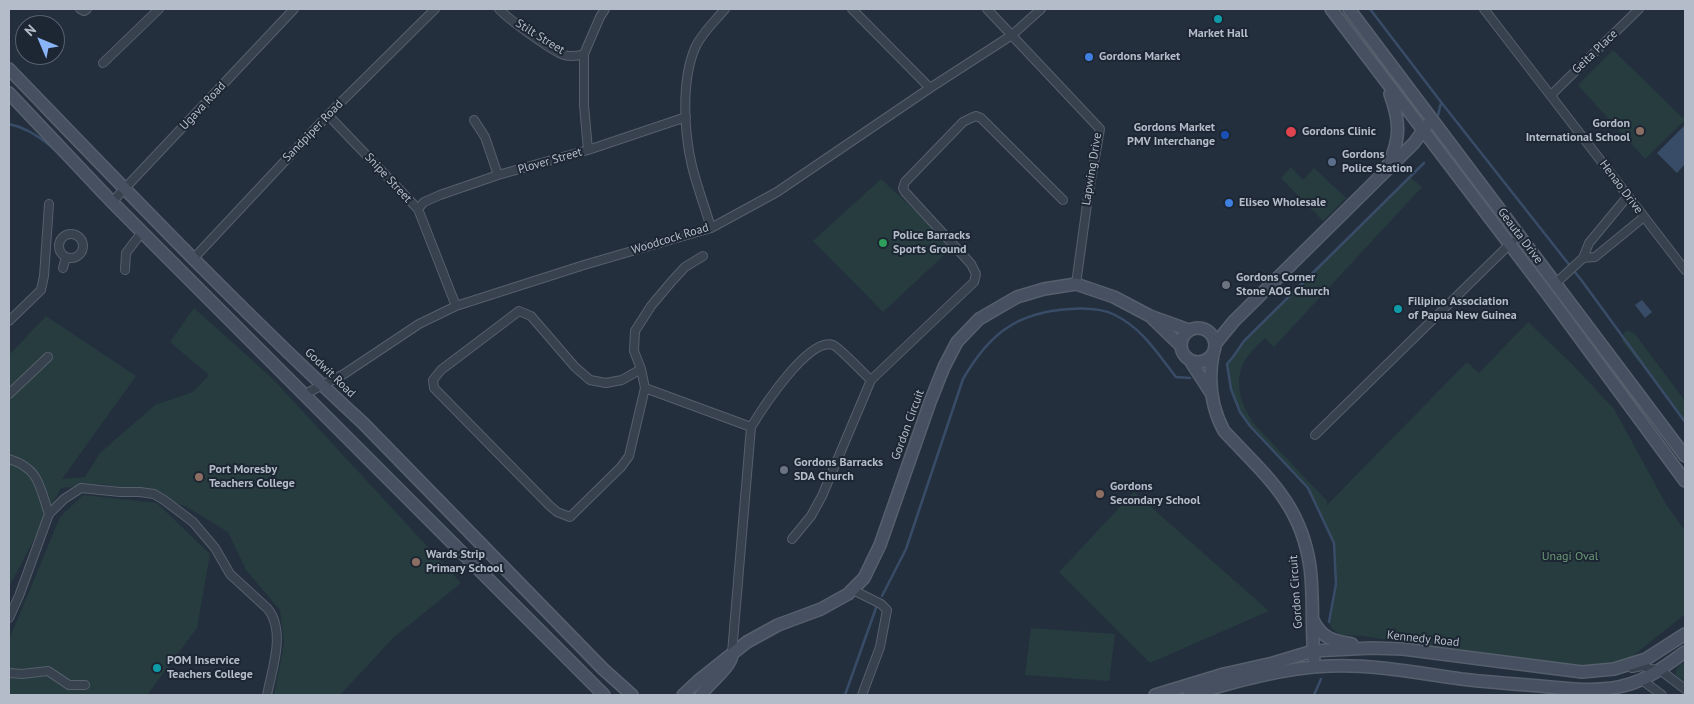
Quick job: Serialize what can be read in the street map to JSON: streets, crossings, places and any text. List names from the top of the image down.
{
  "streets": {
    "main road": [
      "Geauta Drive",
      "Godwit Road",
      "Gordon Circuit",
      "Kennedy Road"
    ],
    "street": [
      "Stilt Street",
      "Geita Place",
      "Ugava Road",
      "Sandpiper Road",
      "Plover Street",
      "Lapwing Drive",
      "Snipe Street",
      "Henao Drive",
      "Woodcock Road"
    ]
  },
  "crossings": [
    ["Geita Place", "Henao Drive"],
    ["Ugava Road", "Godwit Road"],
    ["Sandpiper Road", "Snipe Street"],
    ["Sandpiper Road", "Godwit Road"],
    ["Plover Street", "Snipe Street"],
    ["Lapwing Drive", "Woodcock Road"],
    ["Lapwing Drive", "Gordon Circuit"],
    ["Snipe Street", "Woodcock Road"],
    ["Woodcock Road", "Godwit Road"],
    ["Gordon Circuit", "Kennedy Road"]
  ],
  "parks": ["Unagi Oval"],
  "places": [
    "Market Hall",
    "Gordons Market",
    "Gordon International School",
    "Gordons Clinic",
    "Gordons Market PMV Interchange",
    "Gordons Police Station",
    "Eliseo Wholesale",
    "Police Barracks Sports Ground",
    "Gordons Corner Stone AOG Church",
    "Filipino Association of Papua New Guinea",
    "Gordons Barracks SDA Church",
    "Port Moresby Teachers College",
    "Gordons Secondary School",
    "Wards Strip Primary School",
    "POM Inservice Teachers College"
  ],
  "north": "top left"
}
